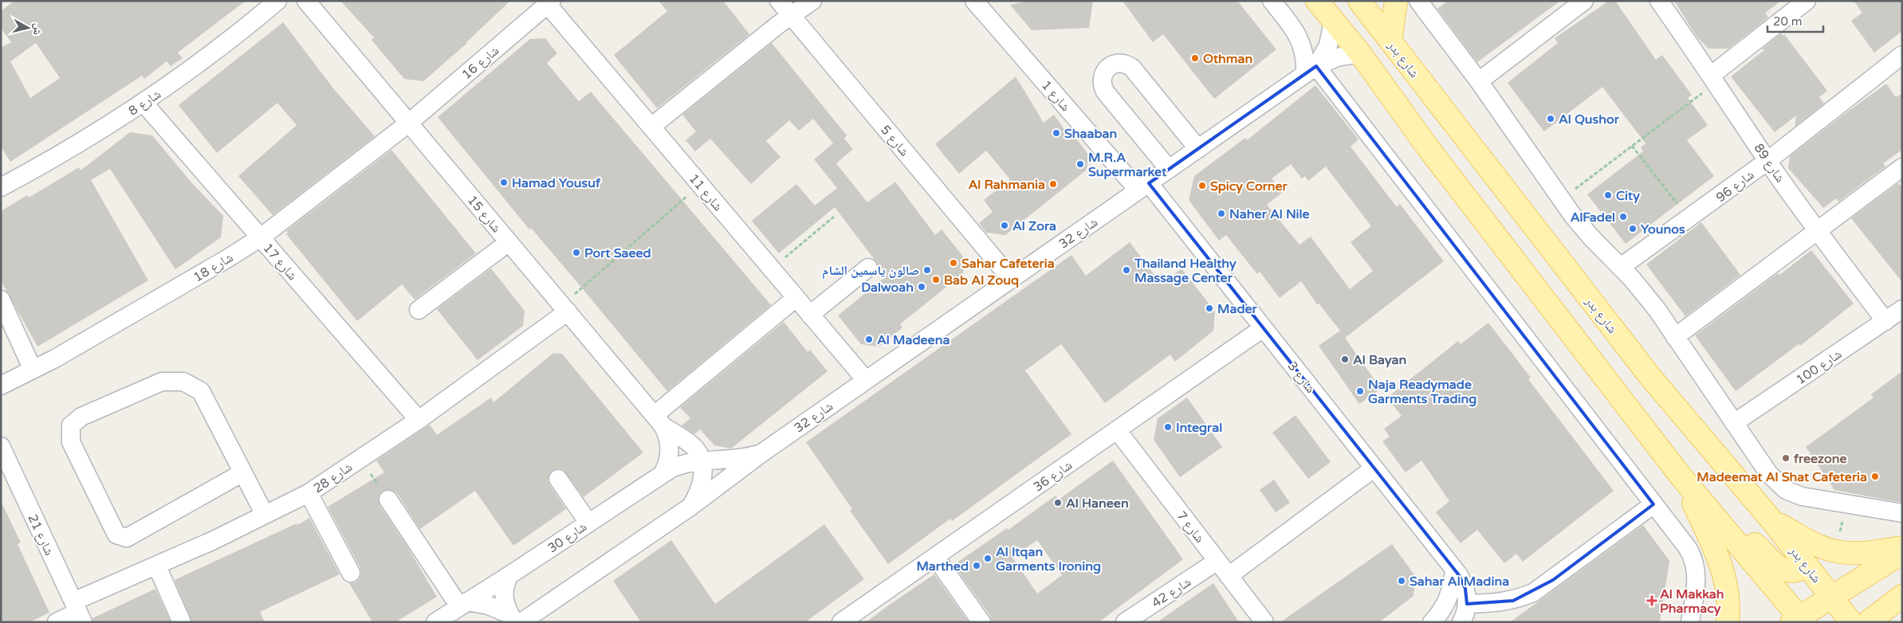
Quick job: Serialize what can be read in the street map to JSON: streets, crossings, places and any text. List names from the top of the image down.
{
  "streets": {
    "main road": ["شارع بدر"],
    "street": [
      "شارع 16",
      "شارع 1",
      "شارع 8",
      "شارع 5",
      "شارع 89",
      "شارع 96",
      "شارع 11",
      "شارع 15",
      "شارع 32",
      "شارع 17",
      "شارع 18",
      "شارع 100",
      "شارع 3",
      "شارع 36",
      "شارع 28",
      "شارع 7",
      "شارع 21",
      "شارع 30",
      "شارع 42"
    ]
  },
  "crossings": [
    ["شارع 16", "شارع 11"],
    ["شارع 16", "شارع 15"],
    ["شارع 16", "شارع 18"],
    ["شارع 1", "شارع 32"],
    ["شارع 1", "شارع 3"],
    ["شارع 8", "شارع 17"],
    ["شارع 5", "شارع 32"],
    ["شارع 89", "شارع 96"],
    ["شارع 89", "شارع 100"],
    ["شارع 11", "شارع 32"],
    ["شارع 15", "شارع 32"],
    ["شارع 15", "شارع 18"],
    ["شارع 15", "شارع 28"],
    ["شارع 15", "شارع 30"],
    ["شارع 32", "شارع 3"],
    ["شارع 32", "شارع 30"],
    ["شارع 17", "شارع 18"],
    ["شارع 17", "شارع 28"],
    ["شارع 3", "شارع 36"],
    ["شارع 36", "شارع 7"],
    ["شارع 28", "شارع 21"],
    ["شارع 7", "شارع 42"]
  ],
  "places": {
    "other": [
      "Othman",
      "Al Qushor",
      "Shaaban",
      "M.R.A Supermarket",
      "Hamad Yousuf",
      "Al Rahmania",
      "Spicy Corner",
      "City",
      "Naher Al Nile",
      "AlFadel",
      "Al Zora",
      "Younos",
      "Port Saeed",
      "Sahar Cafeteria",
      "صالون ياسمين الشام",
      "Thailand Healthy Massage Center",
      "Bab Al Zouq",
      "Dalwoah",
      "Mader",
      "Al Madeena",
      "Al Bayan",
      "Naja Readymade Garments Trading",
      "Integral",
      "freezone",
      "Madeemat Al Shat Cafeteria",
      "Al Haneen",
      "Al Itqan Garments Ironing",
      "Marthed",
      "Sahar Al Madina"
    ],
    "health": ["Al Makkah Pharmacy"]
  },
  "scale_bar": "20 m",
  "north": "right"
}
